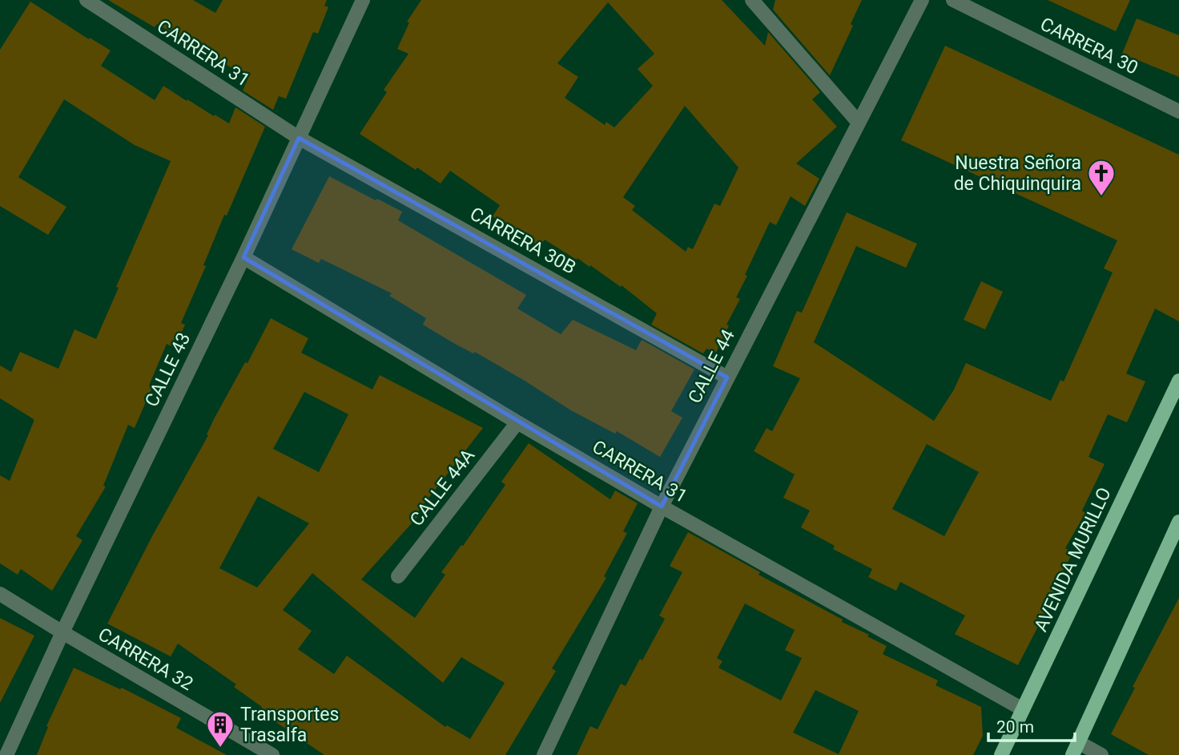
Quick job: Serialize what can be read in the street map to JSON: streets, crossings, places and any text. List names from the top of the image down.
{
  "streets": {
    "main road": ["AVENIDA MURILLO"],
    "street": [
      "CARRERA 30",
      "CARRERA 31",
      "CARRERA 30B",
      "CALLE 44",
      "CALLE 43",
      "CALLE 44A",
      "CARRERA 32"
    ]
  },
  "crossings": [
    ["CARRERA 31", "CARRERA 30B"],
    ["CARRERA 31", "CALLE 44"],
    ["CARRERA 31", "CALLE 43"],
    ["CARRERA 31", "CALLE 44A"],
    ["CARRERA 31", "AVENIDA MURILLO"],
    ["CARRERA 30B", "CALLE 44"],
    ["CARRERA 30B", "CALLE 43"],
    ["CALLE 43", "CARRERA 32"]
  ],
  "places": {
    "church": ["Nuestra Señora de Chiquinquira"],
    "building": ["Transportes Trasalfa"]
  },
  "scale_bar": "20 m"
}
